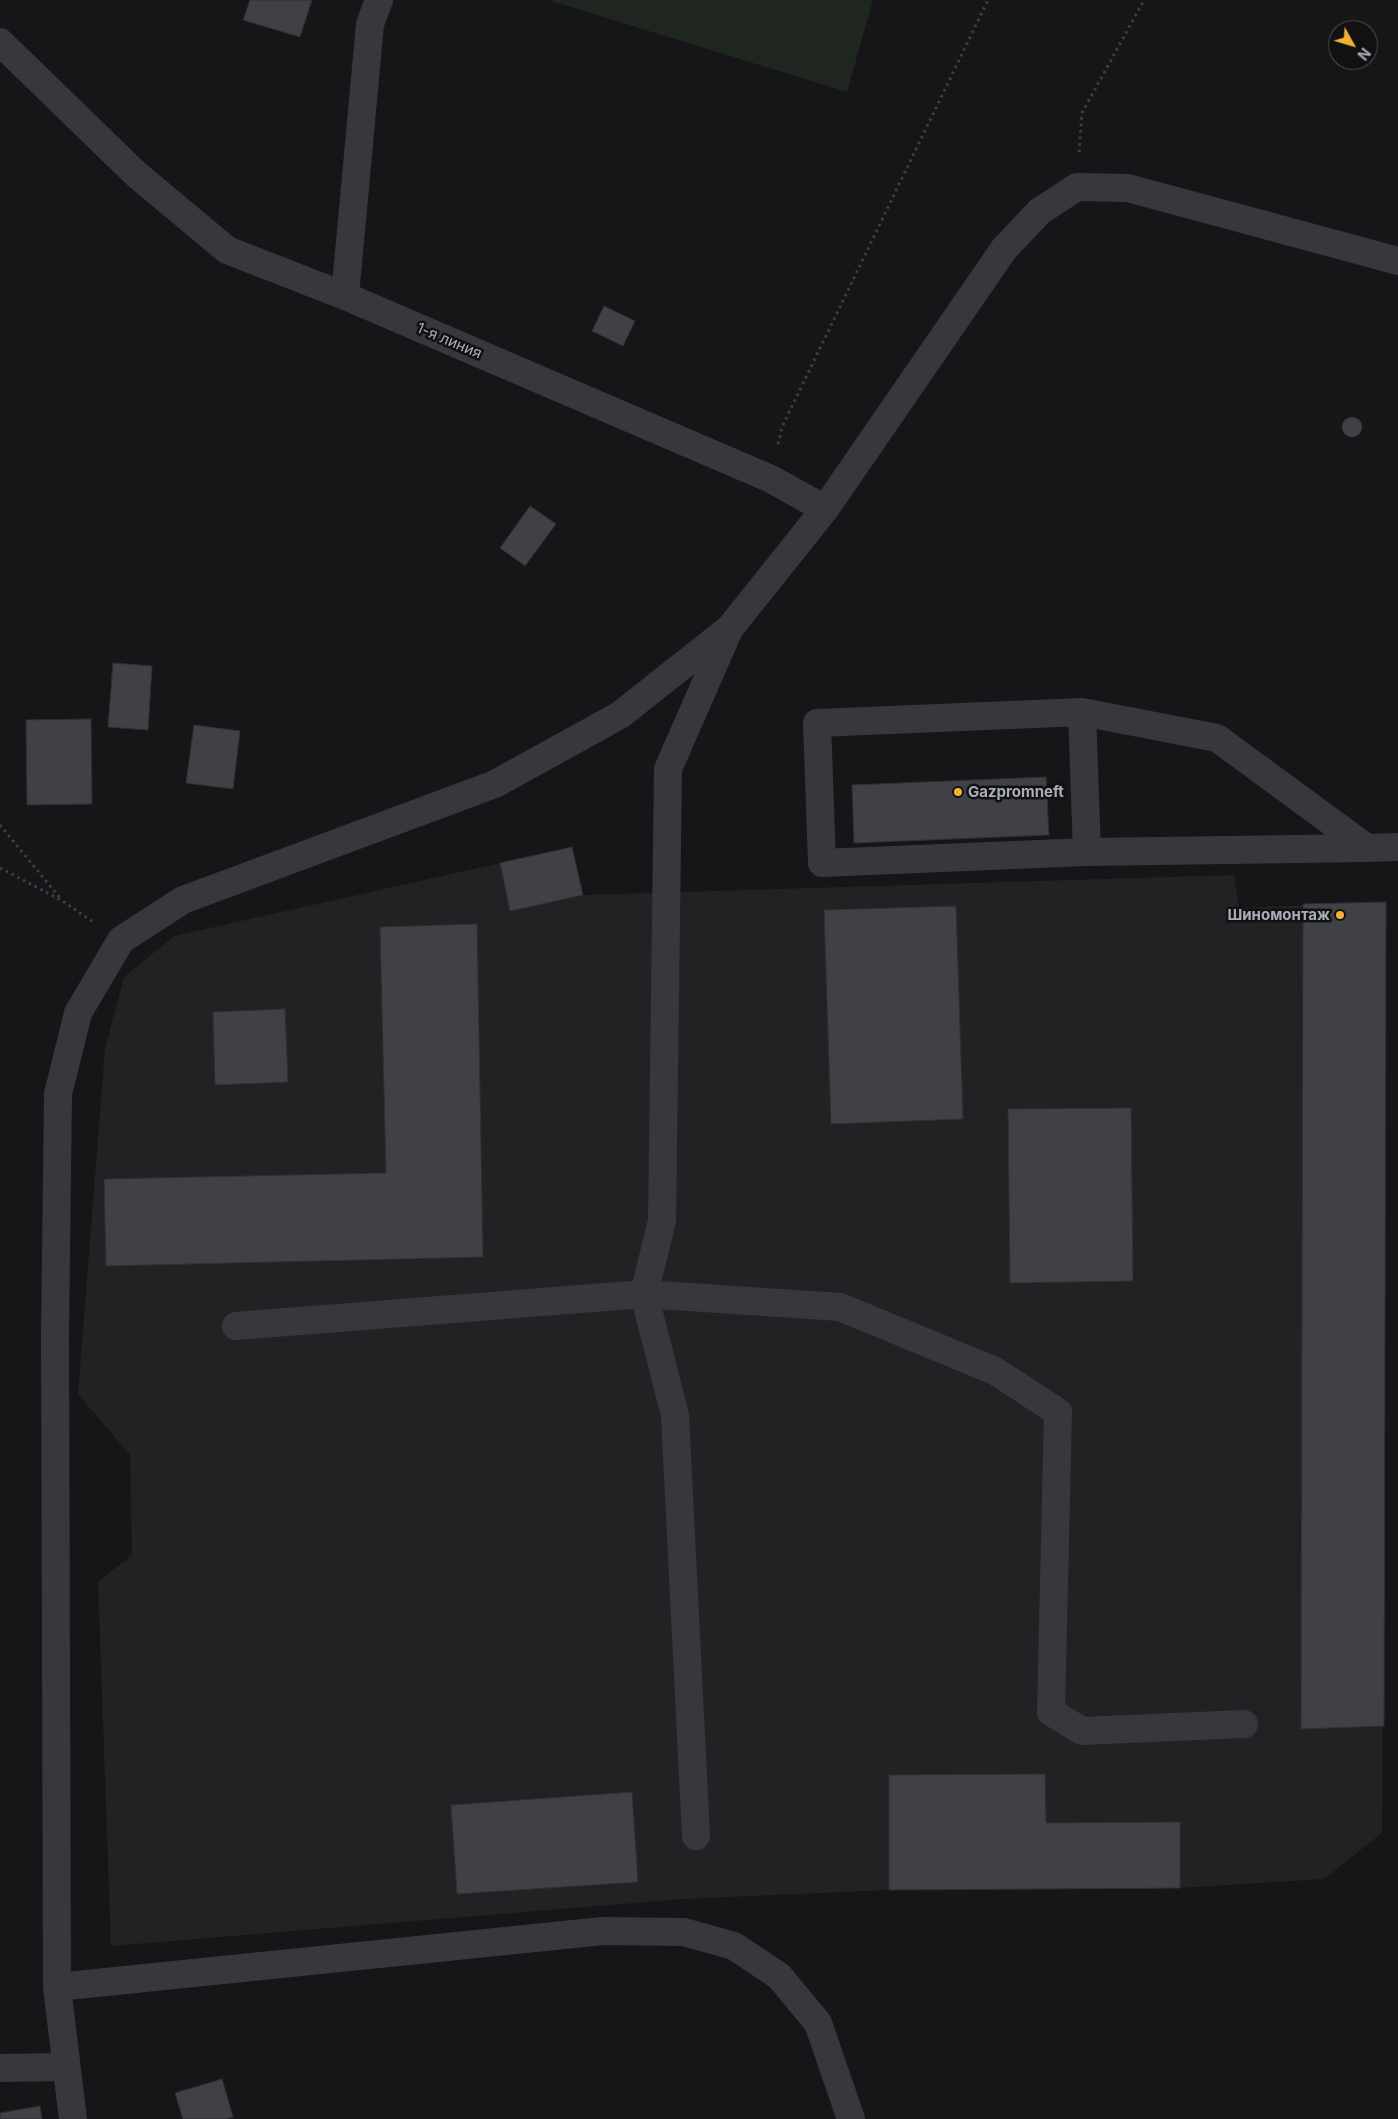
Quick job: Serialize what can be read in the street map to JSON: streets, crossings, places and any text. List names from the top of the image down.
{
  "streets": {
    "street": ["1-я линия"]
  },
  "places": ["Gazpromneft", "Шиномонтаж"],
  "north": "bottom right"
}
